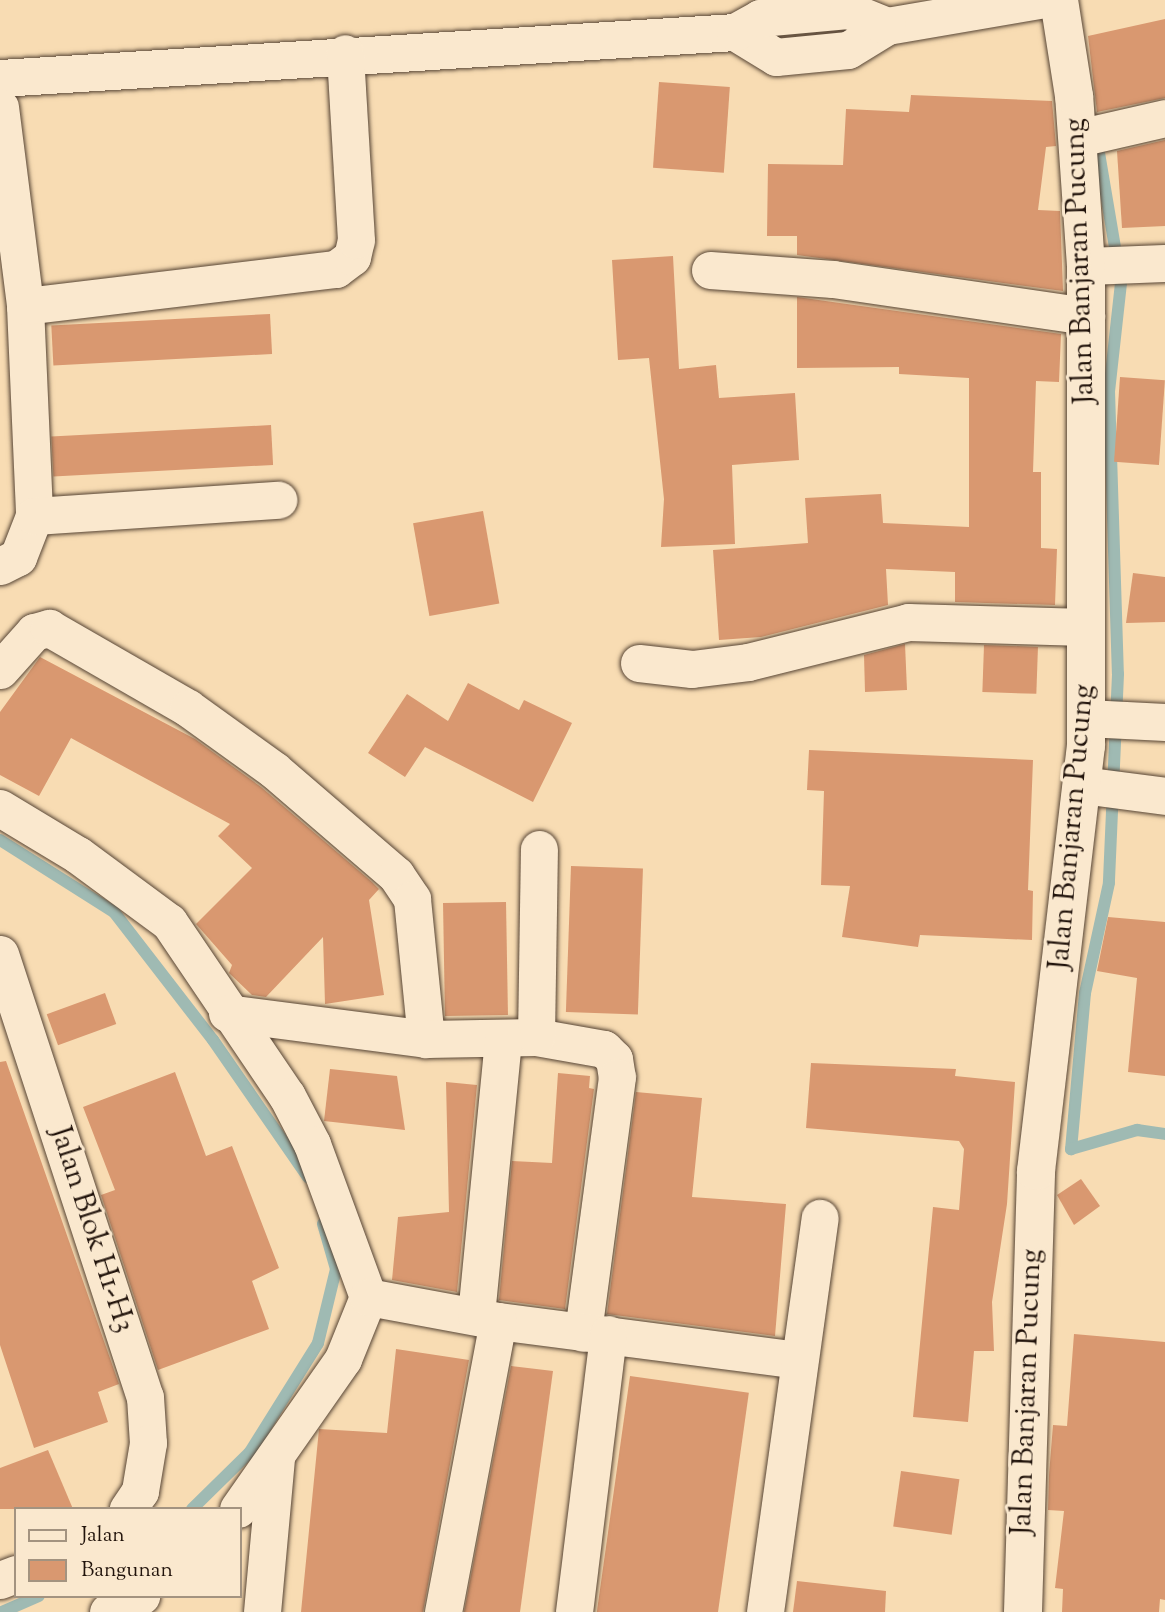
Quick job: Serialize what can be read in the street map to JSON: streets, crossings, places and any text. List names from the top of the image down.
{
  "streets": {
    "street": ["Jalan Banjaran Pucung", "Jalan Blok H1-H3"]
  },
  "legend": ["Jalan", "Bangunan"]
}
